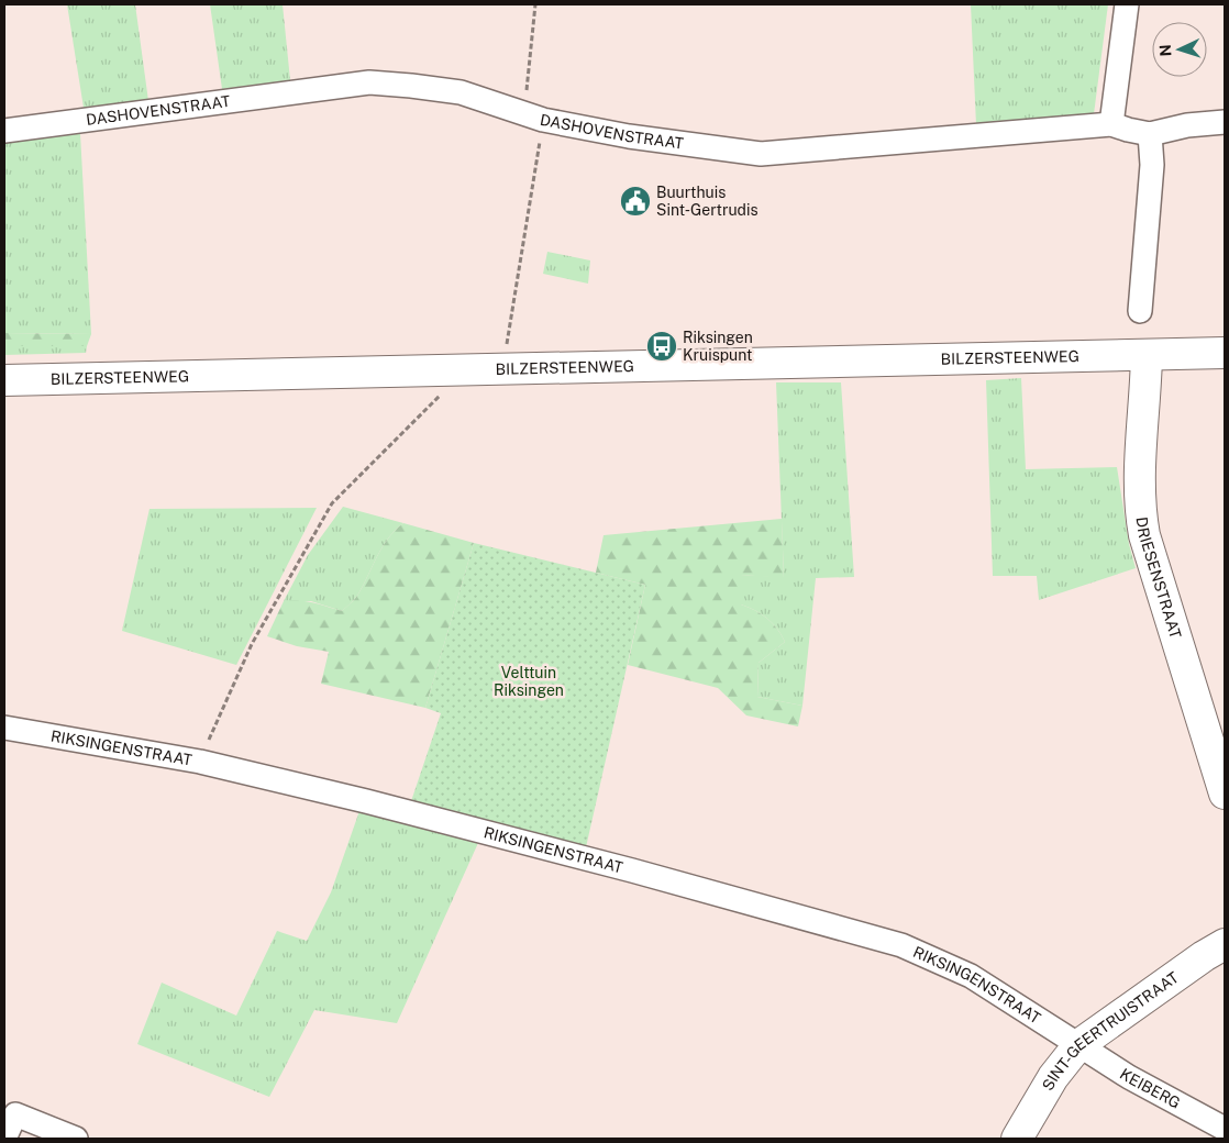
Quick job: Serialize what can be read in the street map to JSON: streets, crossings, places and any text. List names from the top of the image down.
{
  "streets": {
    "main road": ["BILZERSTEENWEG", "DRIESENSTRAAT", "SINT-GEERTRUISTRAAT"],
    "street": ["DASHOVENSTRAAT", "RIKSINGENSTRAAT", "KEIBERG"]
  },
  "crossings": [
    ["BILZERSTEENWEG", "DRIESENSTRAAT"],
    ["RIKSINGENSTRAAT", "SINT-GEERTRUISTRAAT"],
    ["RIKSINGENSTRAAT", "KEIBERG"],
    ["SINT-GEERTRUISTRAAT", "KEIBERG"]
  ],
  "parks": ["Velttuin Riksingen"],
  "places": {
    "public building": ["Buurthuis Sint-Gertrudis"],
    "bus stop": ["Riksingen Kruispunt"]
  },
  "north": "left"
}
